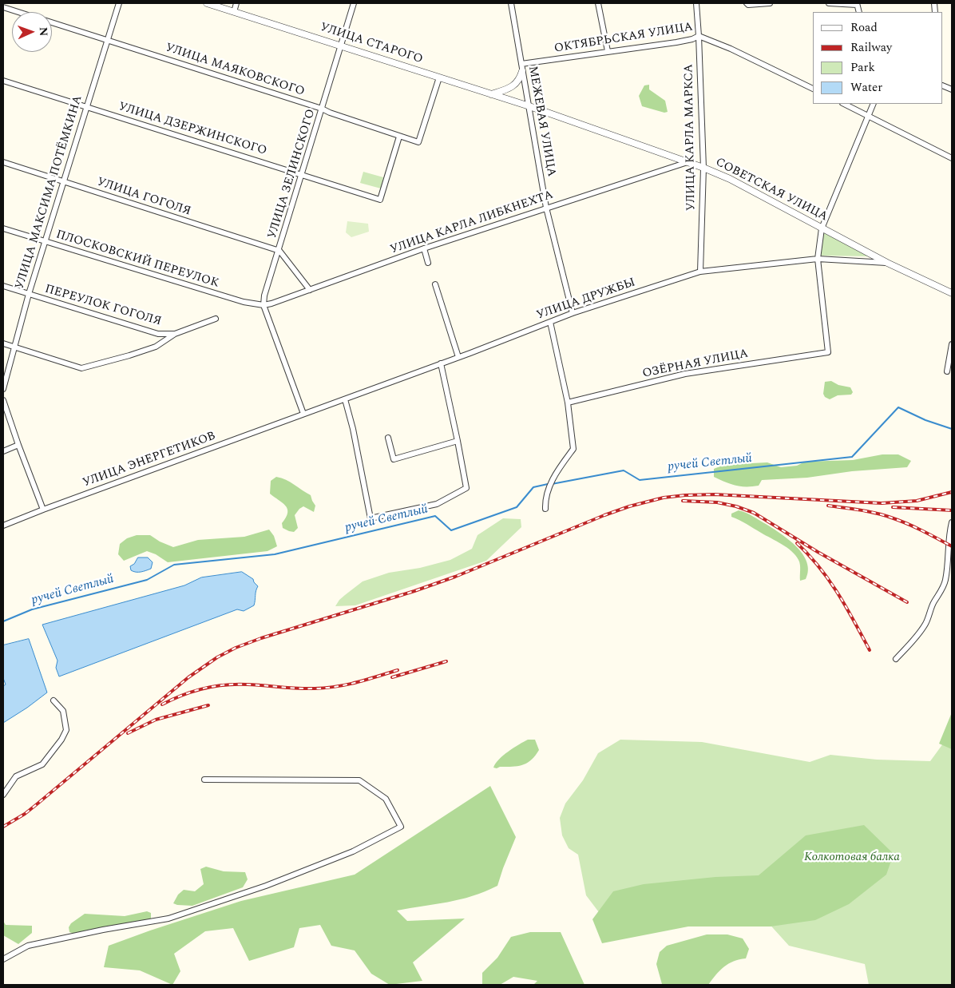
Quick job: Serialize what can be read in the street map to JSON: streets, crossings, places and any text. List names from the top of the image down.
{
  "streets": {
    "street": [
      "ОКТЯБРЬСКАЯ УЛИЦА",
      "УЛИЦА СТАРОГО",
      "УЛИЦА МАЯКОВСКОГО",
      "МЕЖЕВАЯ УЛИЦА",
      "УЛИЦА ДЗЕРЖИНСКОГО",
      "УЛИЦА КАРЛА МАРКСА",
      "УЛИЦА ЗЕЛИНСКОГО",
      "СОВЕТСКАЯ УЛИЦА",
      "УЛИЦА МАКСИМА ПОТЁМКИНА",
      "УЛИЦА ГОГОЛЯ",
      "УЛИЦА КАРЛА ЛИБКНЕХТА",
      "ПЛОСКОВСКИЙ ПЕРЕУЛОК",
      "УЛИЦА ДРУЖБЫ",
      "ПЕРЕУЛОК ГОГОЛЯ",
      "ОЗЁРНАЯ УЛИЦА",
      "УЛИЦА ЭНЕРГЕТИКОВ"
    ]
  },
  "crossings": [
    ["ОКТЯБРЬСКАЯ УЛИЦА", "МЕЖЕВАЯ УЛИЦА"],
    ["ОКТЯБРЬСКАЯ УЛИЦА", "УЛИЦА КАРЛА МАРКСА"],
    ["УЛИЦА СТАРОГО", "УЛИЦА МАЯКОВСКОГО"],
    ["УЛИЦА СТАРОГО", "МЕЖЕВАЯ УЛИЦА"],
    ["УЛИЦА СТАРОГО", "УЛИЦА ЗЕЛИНСКОГО"],
    ["УЛИЦА СТАРОГО", "СОВЕТСКАЯ УЛИЦА"],
    ["УЛИЦА МАЯКОВСКОГО", "УЛИЦА ДЗЕРЖИНСКОГО"],
    ["УЛИЦА МАЯКОВСКОГО", "УЛИЦА ЗЕЛИНСКОГО"],
    ["УЛИЦА МАЯКОВСКОГО", "УЛИЦА МАКСИМА ПОТЁМКИНА"],
    ["МЕЖЕВАЯ УЛИЦА", "СОВЕТСКАЯ УЛИЦА"],
    ["МЕЖЕВАЯ УЛИЦА", "УЛИЦА КАРЛА ЛИБКНЕХТА"],
    ["МЕЖЕВАЯ УЛИЦА", "УЛИЦА ДРУЖБЫ"],
    ["УЛИЦА ДЗЕРЖИНСКОГО", "УЛИЦА ЗЕЛИНСКОГО"],
    ["УЛИЦА ДЗЕРЖИНСКОГО", "УЛИЦА МАКСИМА ПОТЁМКИНА"],
    ["УЛИЦА КАРЛА МАРКСА", "СОВЕТСКАЯ УЛИЦА"],
    ["УЛИЦА КАРЛА МАРКСА", "УЛИЦА ДРУЖБЫ"],
    ["УЛИЦА ЗЕЛИНСКОГО", "УЛИЦА ГОГОЛЯ"],
    ["УЛИЦА ЗЕЛИНСКОГО", "УЛИЦА КАРЛА ЛИБКНЕХТА"],
    ["УЛИЦА ЗЕЛИНСКОГО", "ПЛОСКОВСКИЙ ПЕРЕУЛОК"],
    ["СОВЕТСКАЯ УЛИЦА", "УЛИЦА КАРЛА ЛИБКНЕХТА"],
    ["СОВЕТСКАЯ УЛИЦА", "УЛИЦА ДРУЖБЫ"],
    ["УЛИЦА МАКСИМА ПОТЁМКИНА", "УЛИЦА ГОГОЛЯ"],
    ["УЛИЦА МАКСИМА ПОТЁМКИНА", "ПЛОСКОВСКИЙ ПЕРЕУЛОК"],
    ["УЛИЦА МАКСИМА ПОТЁМКИНА", "ПЕРЕУЛОК ГОГОЛЯ"],
    ["УЛИЦА КАРЛА ЛИБКНЕХТА", "ПЛОСКОВСКИЙ ПЕРЕУЛОК"],
    ["УЛИЦА ДРУЖБЫ", "ОЗЁРНАЯ УЛИЦА"],
    ["УЛИЦА ДРУЖБЫ", "УЛИЦА ЭНЕРГЕТИКОВ"]
  ],
  "water": ["ручей Светлый"],
  "parks": ["Колкотовая балка"],
  "legend": [
    "Road",
    "Railway",
    "Park",
    "Water"
  ],
  "north": "right"
}
